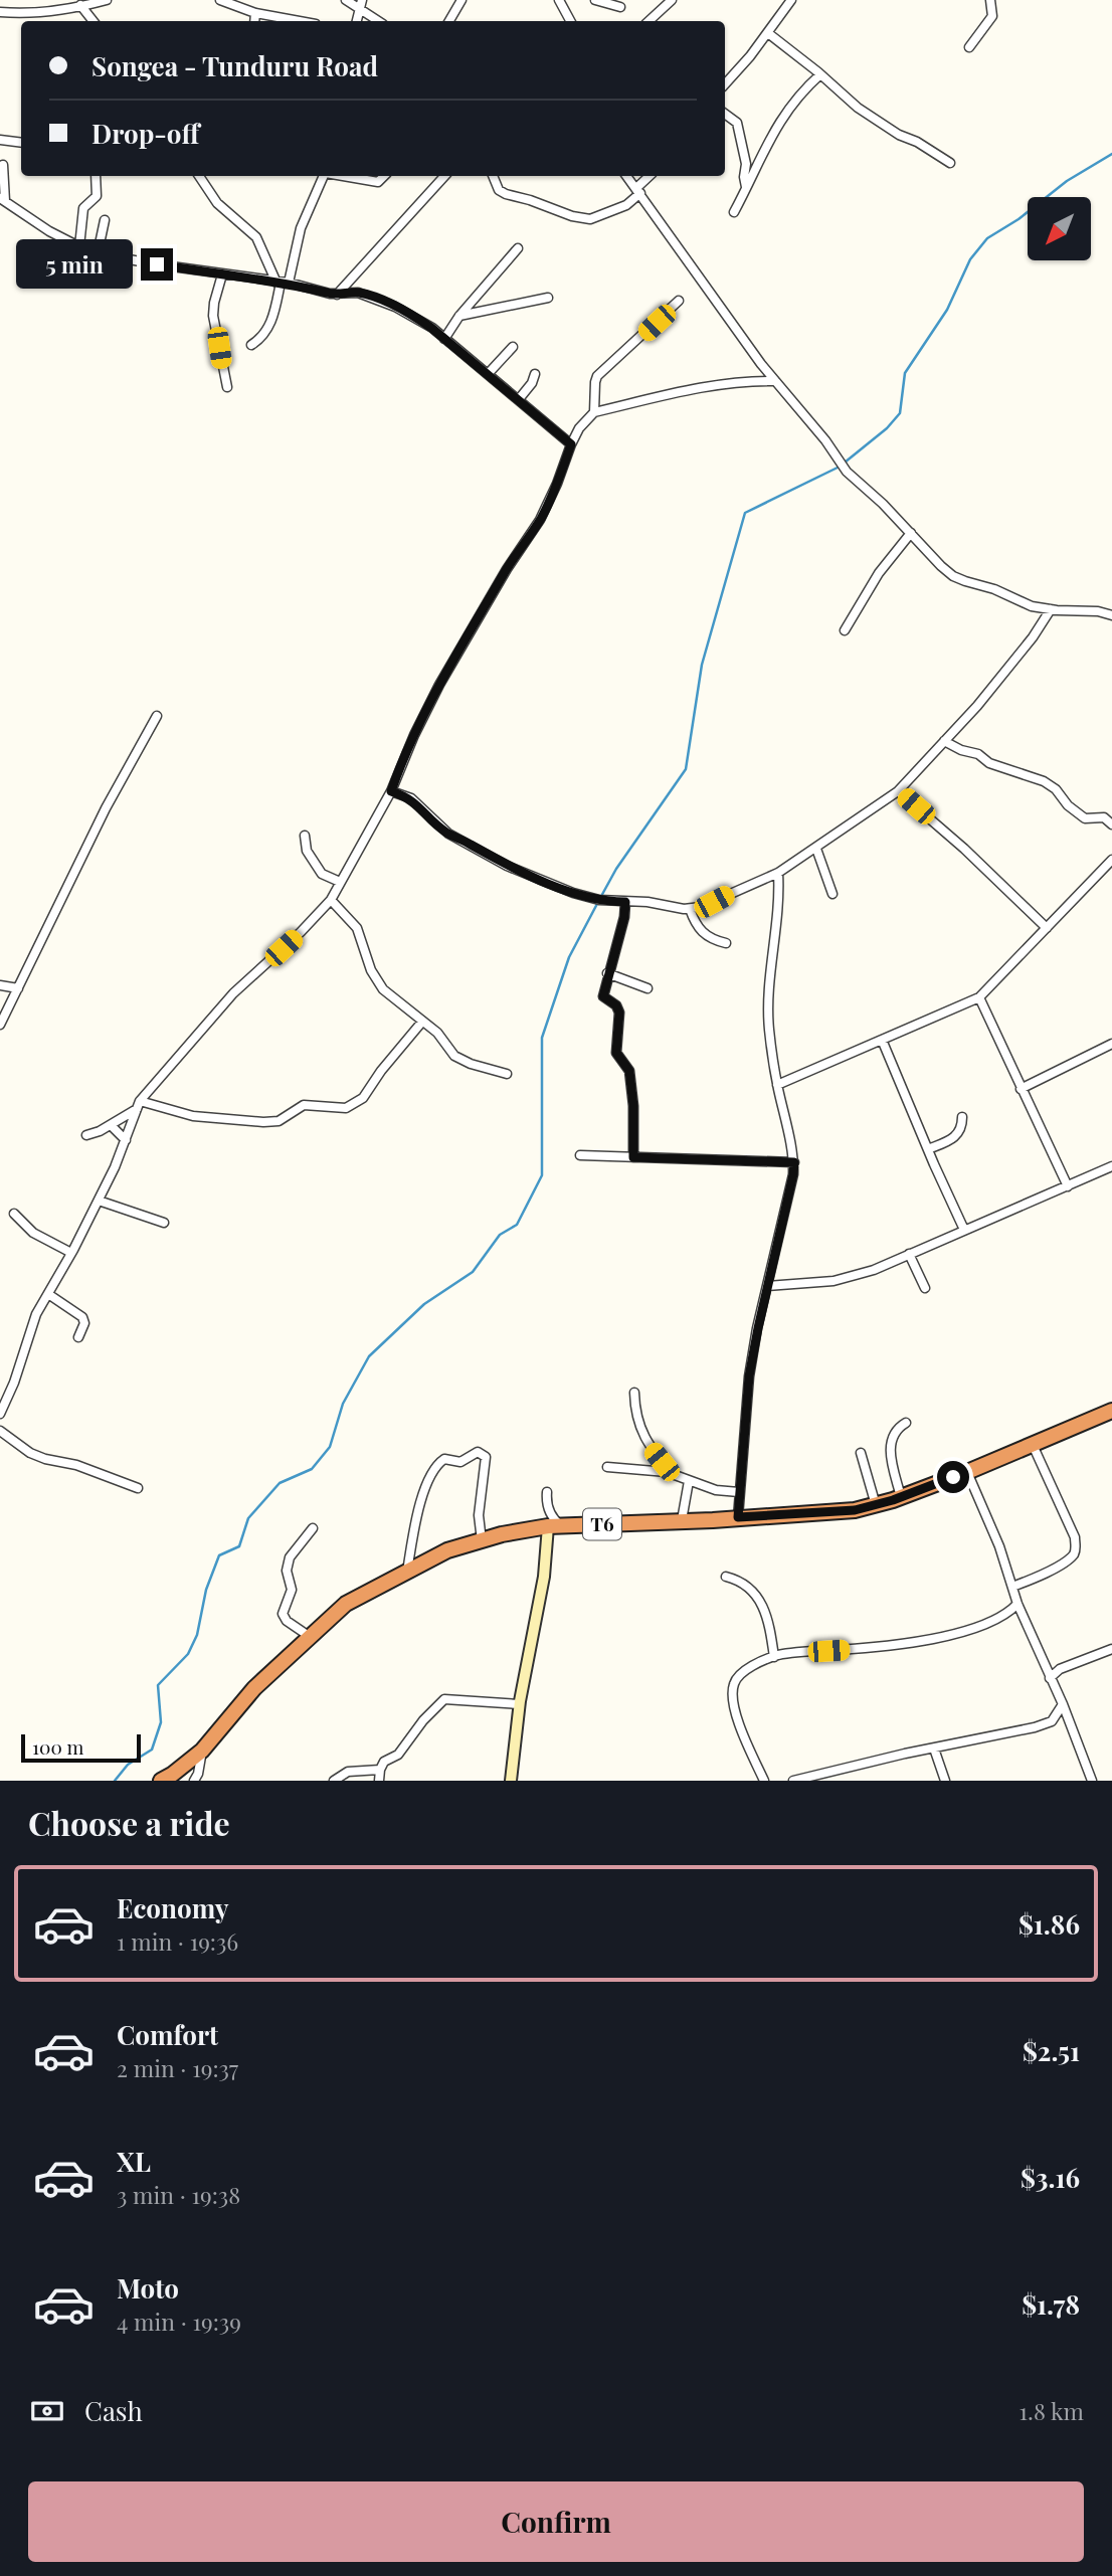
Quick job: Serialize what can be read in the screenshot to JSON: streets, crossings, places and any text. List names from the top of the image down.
{
  "streets": {
    "highway": ["T6"]
  },
  "scale_bar": "100 m",
  "north": "bottom left",
  "page": {
    "banner": ["Songea - Tunduru Road", "Drop-off"],
    "bubble": "5 min",
    "scale": "100 m",
    "heading": "Choose a ride",
    "list": [
      {
        "name": "Economy",
        "note": "1 min · 19:36",
        "value": "$1.86"
      },
      {
        "name": "Comfort",
        "note": "2 min · 19:37",
        "value": "$2.51"
      },
      {
        "name": "XL",
        "note": "3 min · 19:38",
        "value": "$3.16"
      },
      {
        "name": "Moto",
        "note": "4 min · 19:39",
        "value": "$1.78"
      }
    ],
    "pay": ["Cash", "1.8 km"],
    "buttons": "Confirm"
  }
}
